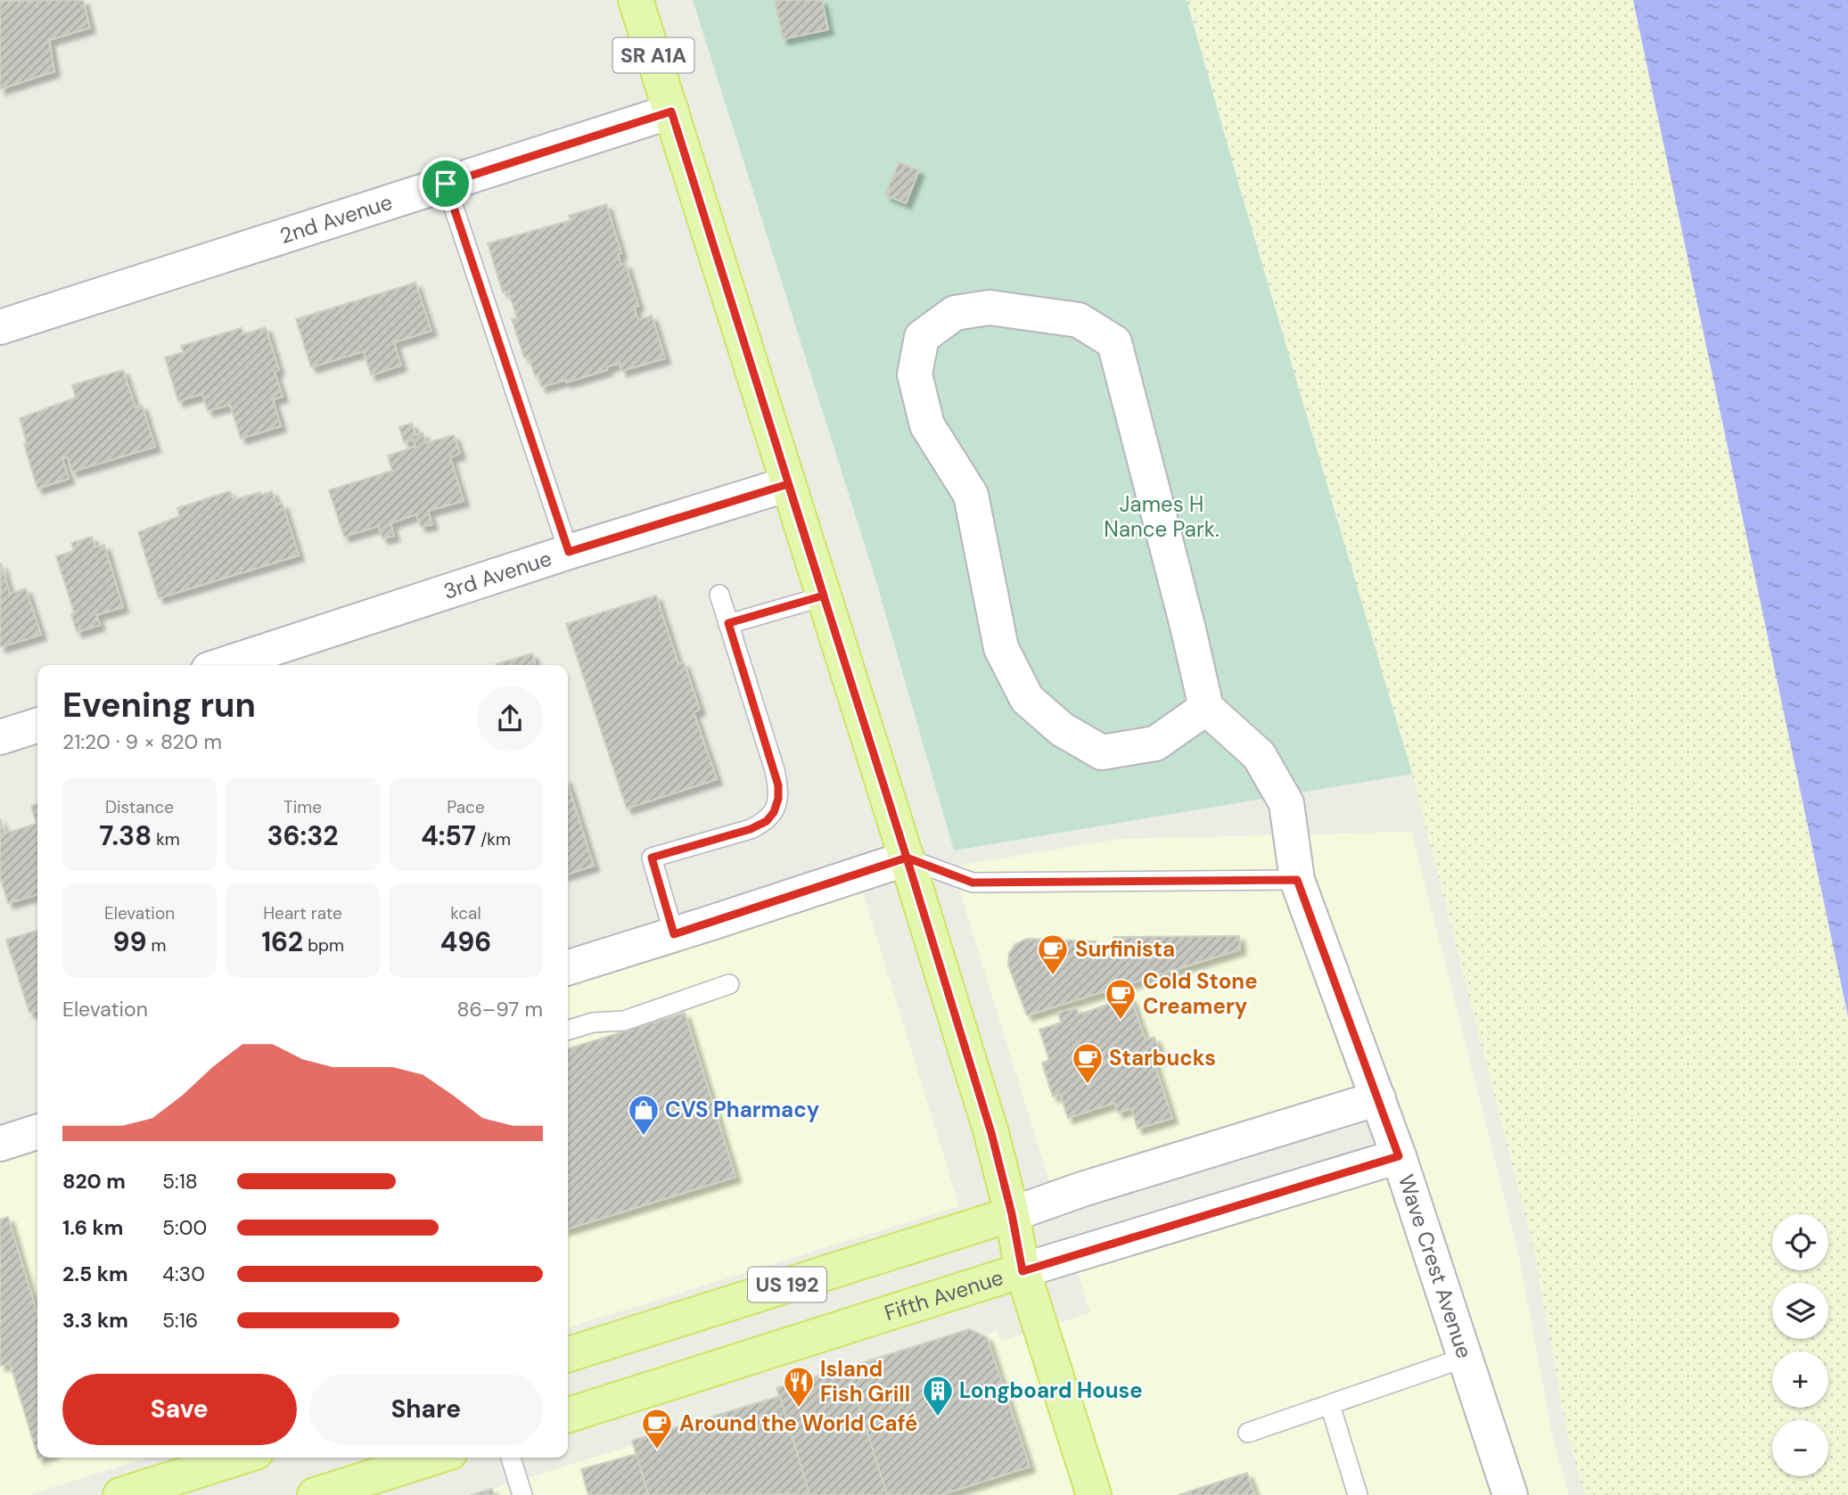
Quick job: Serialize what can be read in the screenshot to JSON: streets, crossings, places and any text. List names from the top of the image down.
{
  "streets": {
    "main road": ["SR A1A", "US 192", "Fifth Avenue"],
    "street": ["2nd Avenue", "3rd Avenue", "Wave Crest Avenue"]
  },
  "crossings": [
    ["SR A1A", "2nd Avenue"],
    ["SR A1A", "3rd Avenue"],
    ["SR A1A", "US 192"],
    ["SR A1A", "Fifth Avenue"],
    ["Wave Crest Avenue", "Fifth Avenue"]
  ],
  "parks": ["James H Nance Park."],
  "places": {
    "cafe": [
      "Surfinista",
      "Cold Stone Creamery",
      "Starbucks",
      "Around the World Café"
    ],
    "shop": ["CVS Pharmacy"],
    "restaurant": ["Island Fish Grill"],
    "building": ["Longboard House"]
  },
  "page": {
    "heading": ["Evening run", "21:20 · 9 × 820 m"],
    "stats": [
      ["Distance", "7.38 km"],
      ["Time", "36:32"],
      ["Pace", "4:57 /km"],
      ["Elevation", "99 m"],
      ["Heart rate", "162 bpm"],
      ["kcal", "496"]
    ],
    "chart": ["Elevation", "86–97 m"],
    "list": [
      {
        "name": "820 m",
        "note": "5:18"
      },
      {
        "name": "1.6 km",
        "note": "5:00"
      },
      {
        "name": "2.5 km",
        "note": "4:30"
      },
      {
        "name": "3.3 km",
        "note": "5:16"
      }
    ],
    "map_buttons": ["+", "−"],
    "buttons": ["Save", "Share"]
  }
}
